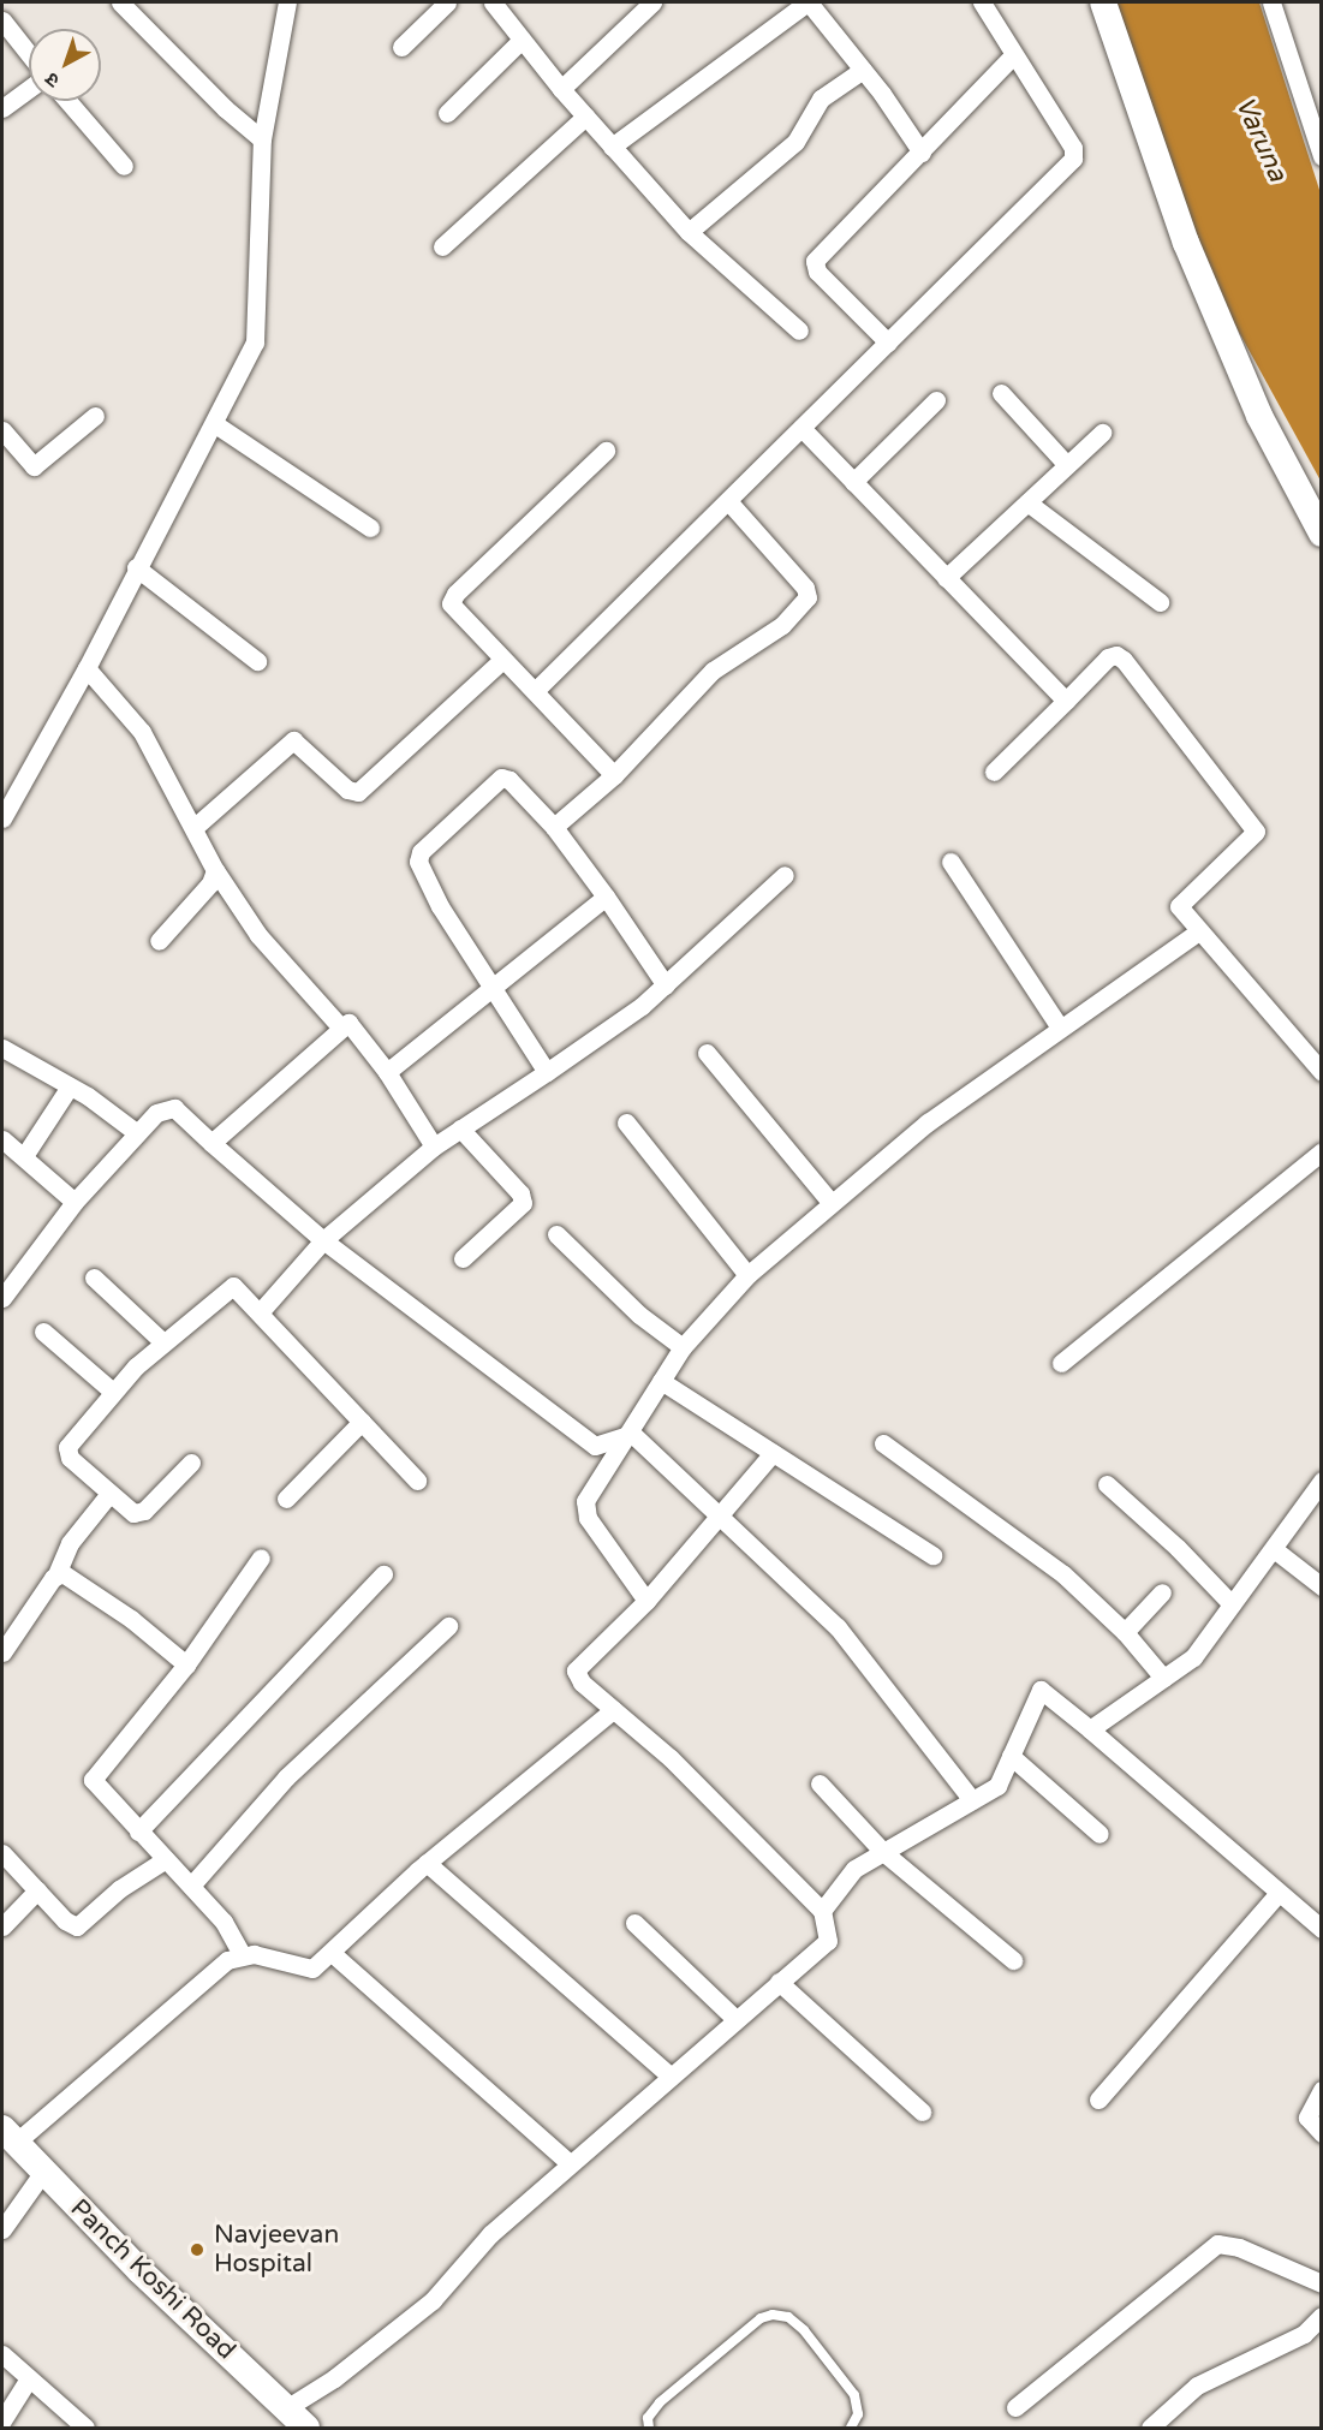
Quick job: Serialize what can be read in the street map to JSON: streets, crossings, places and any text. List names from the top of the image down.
{
  "streets": {
    "street": ["Panch Koshi Road"]
  },
  "water": ["Varuna"],
  "places": ["Navjeevan Hospital"],
  "north": "bottom left"
}
